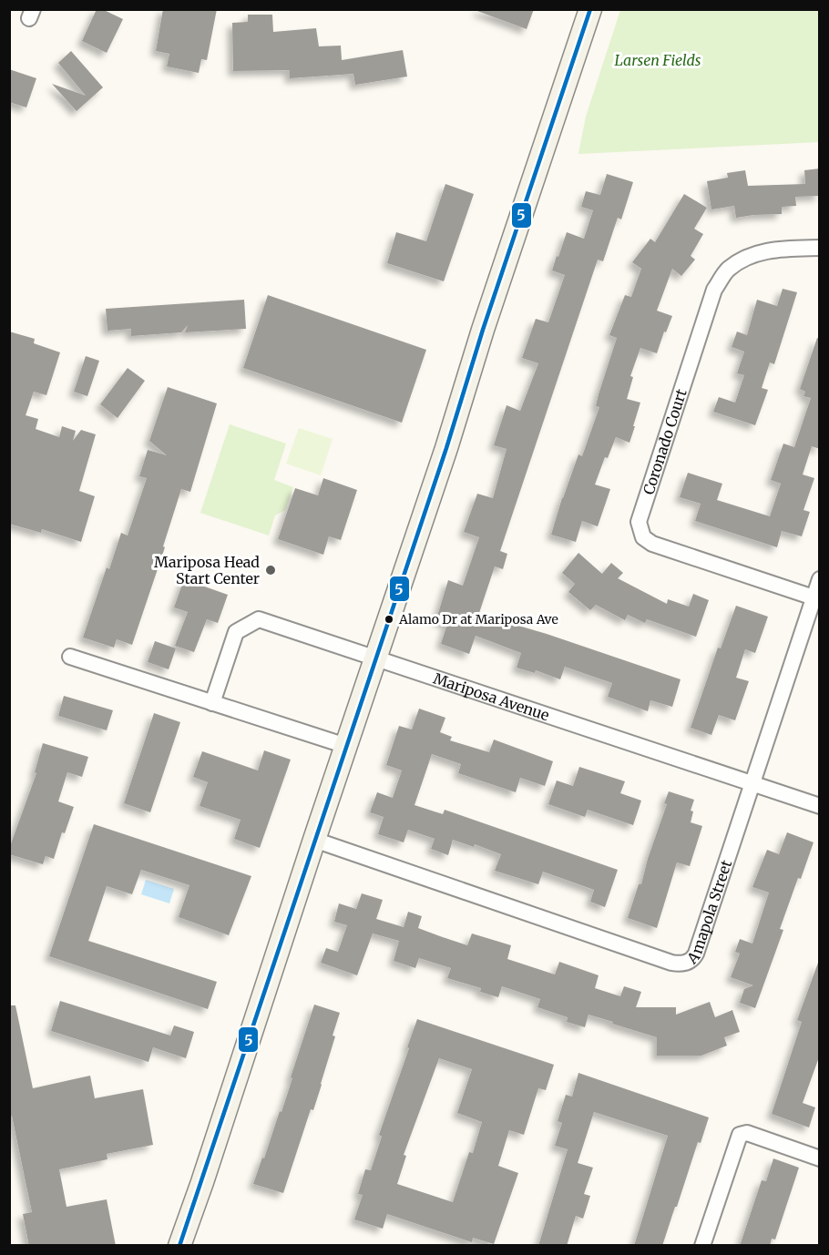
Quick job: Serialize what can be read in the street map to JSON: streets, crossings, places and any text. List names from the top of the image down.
{
  "streets": {
    "street": ["Coronado Court", "Mariposa Avenue", "Amapola Street"]
  },
  "crossings": [
    ["Coronado Court", "Amapola Street"],
    ["Mariposa Avenue", "Amapola Street"]
  ],
  "parks": ["Larsen Fields"],
  "places": ["Mariposa Head Start Center", "Alamo Dr at Mariposa Ave"],
  "lines": ["transit line 5"]
}
